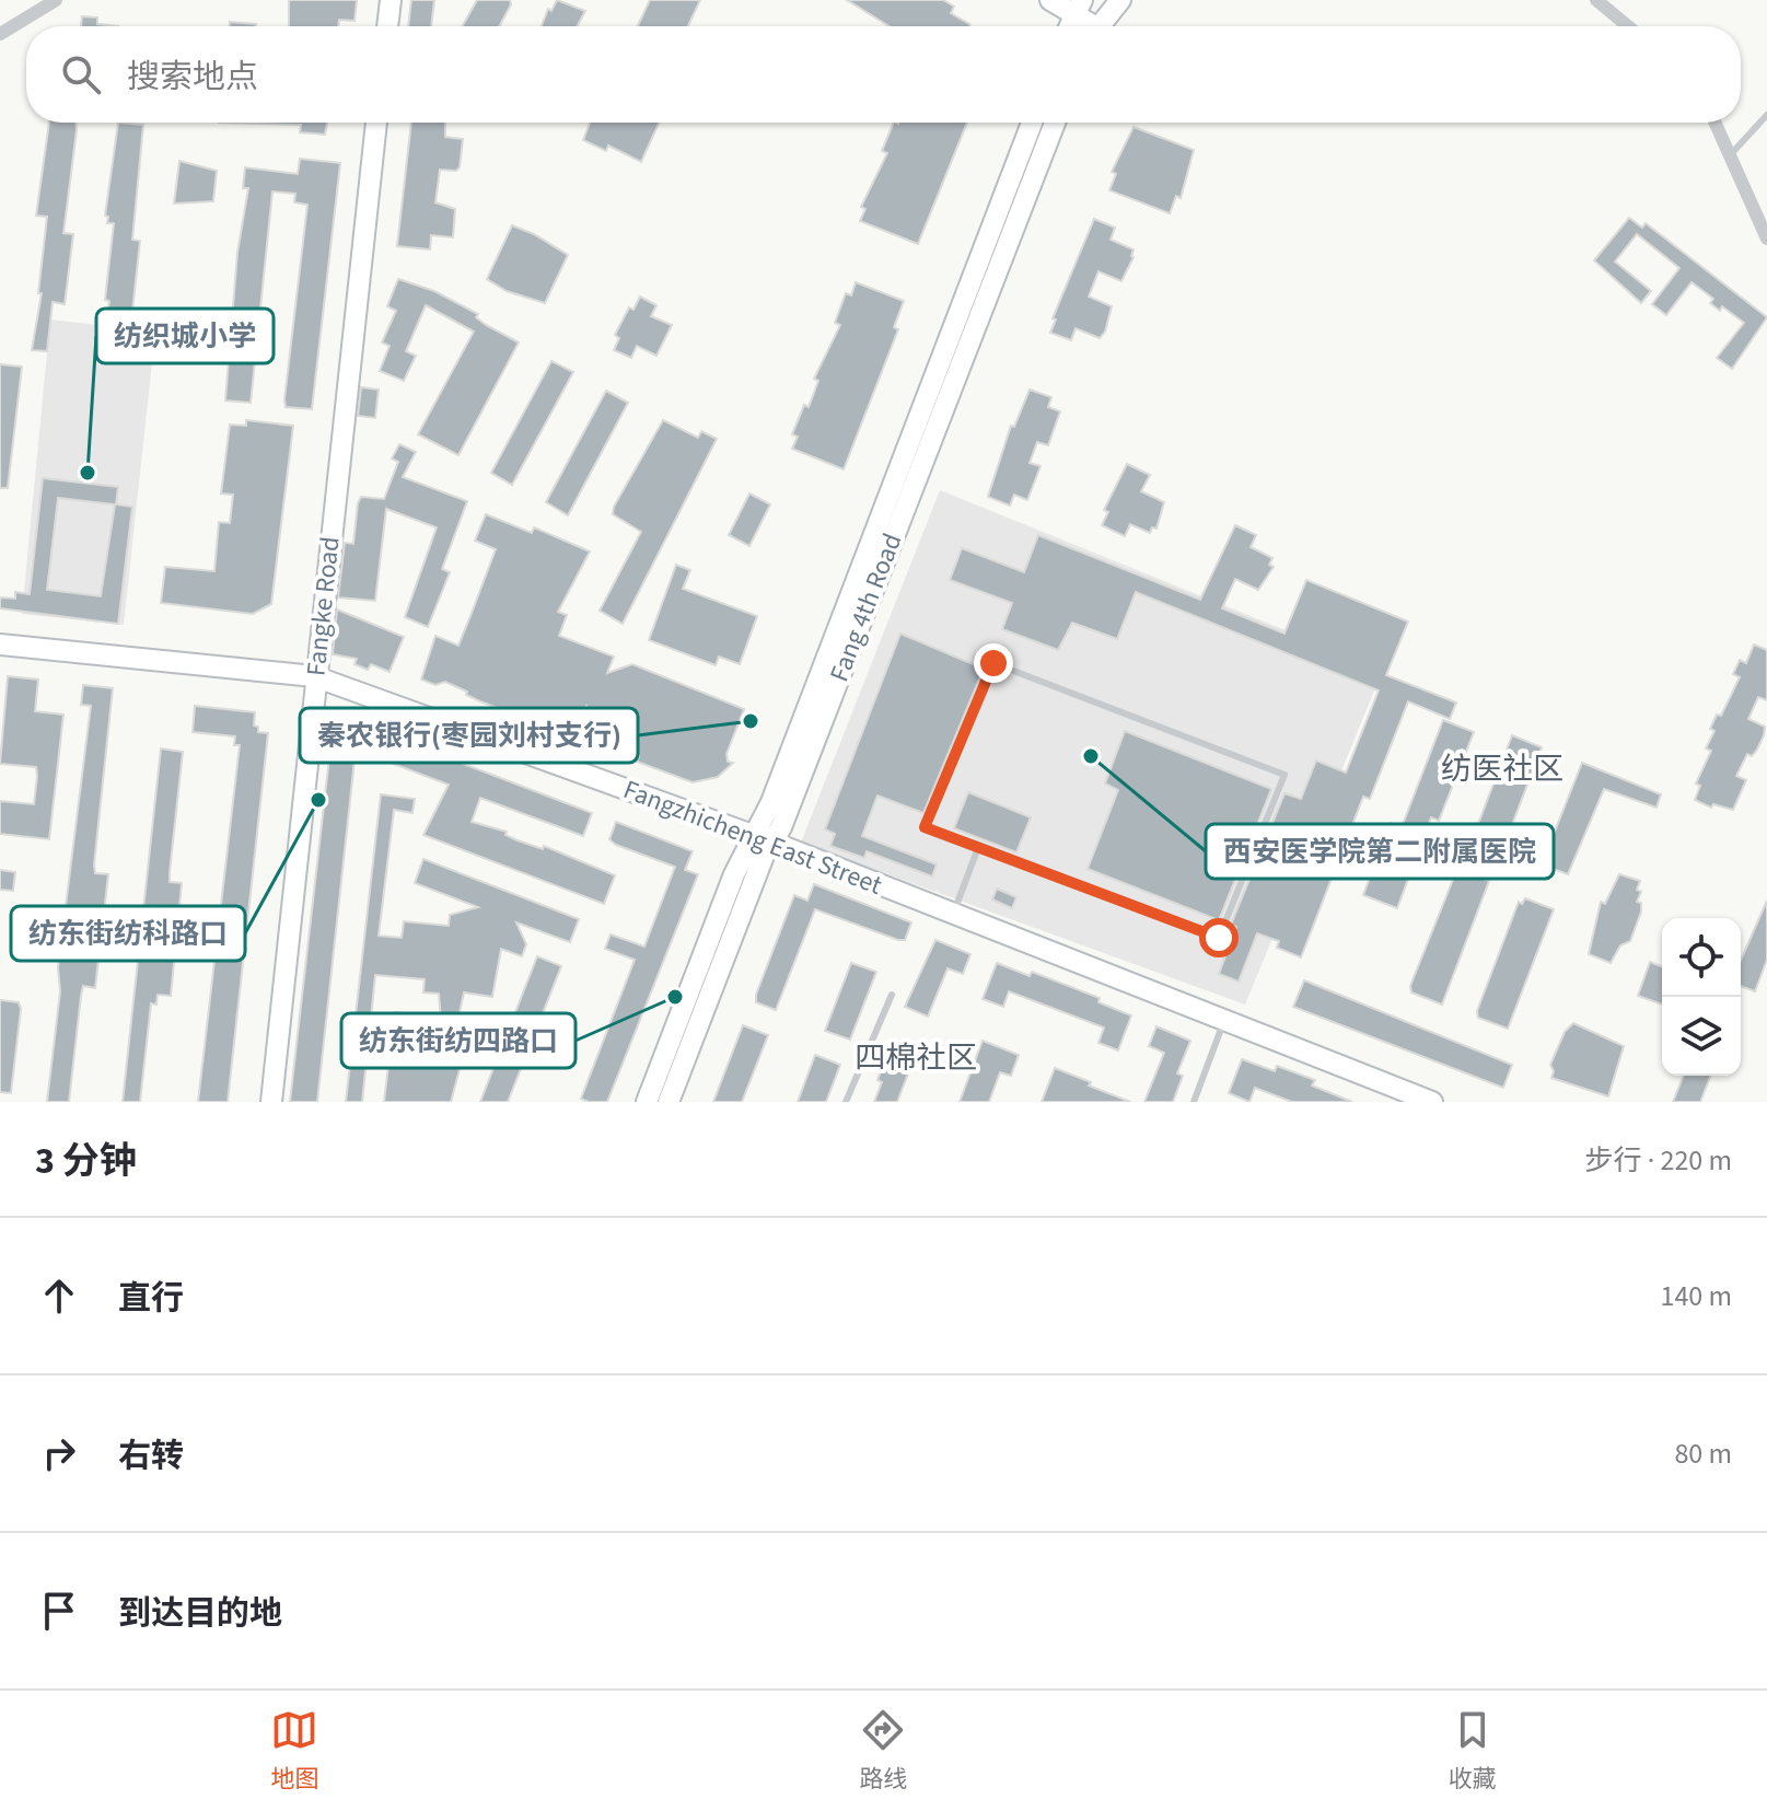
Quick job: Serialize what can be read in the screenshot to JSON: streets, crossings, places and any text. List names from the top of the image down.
{
  "streets": {
    "street": ["Fangke Road", "Fang 4th Road", "Fangzhicheng East Street"]
  },
  "crossings": [
    ["Fangke Road", "Fangzhicheng East Street"],
    ["Fang 4th Road", "Fangzhicheng East Street"]
  ],
  "districts": ["纺医社区", "四棉社区"],
  "places": [
    "纺织城小学",
    "秦农银行(枣园刘村支行)",
    "西安医学院第二附属医院",
    "纺东街纺科路口",
    "纺东街纺四路口"
  ],
  "page": {
    "search": "搜索地点",
    "heading": ["3 分钟", "步行 · 220 m"],
    "list": [
      ["直行", "140 m"],
      ["右转", "80 m"],
      "到达目的地"
    ],
    "nav": ["地图", "路线", "收藏"]
  }
}
